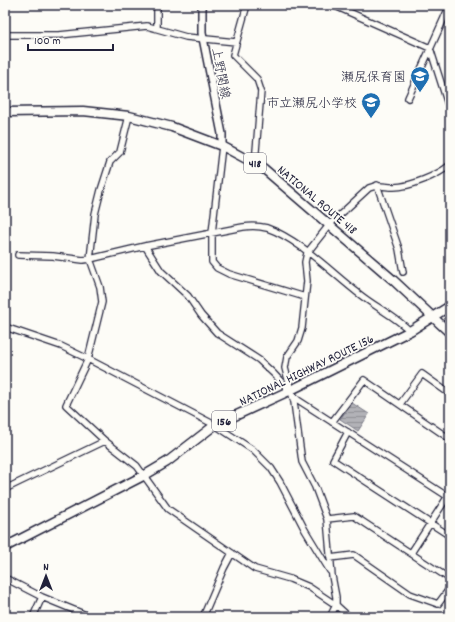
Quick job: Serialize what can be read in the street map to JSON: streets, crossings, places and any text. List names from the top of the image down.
{
  "streets": {
    "highway": [
      "418",
      "NATIONAL ROUTE 418",
      "NATIONAL HIGHWAY ROUTE 156",
      "156"
    ],
    "main road": ["上野関線"]
  },
  "crossings": [
    ["上野関線", "NATIONAL ROUTE 418"],
    ["NATIONAL ROUTE 418", "NATIONAL HIGHWAY ROUTE 156"]
  ],
  "places": {
    "school or university": ["瀬尻保育園", "市立瀬尻小学校"]
  },
  "scale_bar": "100 m",
  "north": "top"
}
